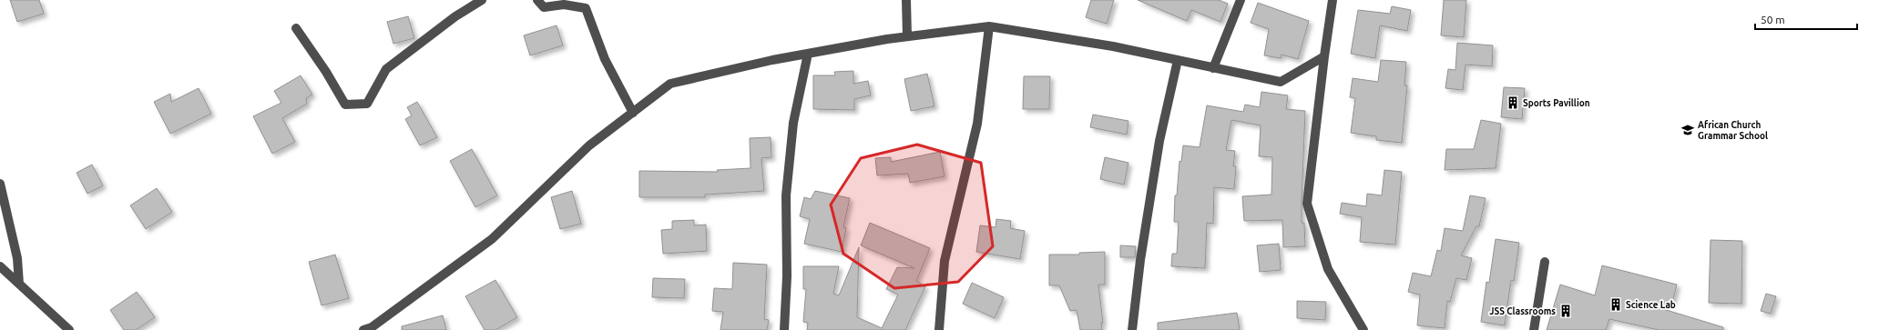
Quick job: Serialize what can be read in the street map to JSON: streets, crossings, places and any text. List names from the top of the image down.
{
  "places": {
    "building": ["Sports Pavillion", "Science Lab", "JSS Classrooms"],
    "school or university": ["African Church Grammar School"]
  },
  "scale_bar": "50 m"
}
